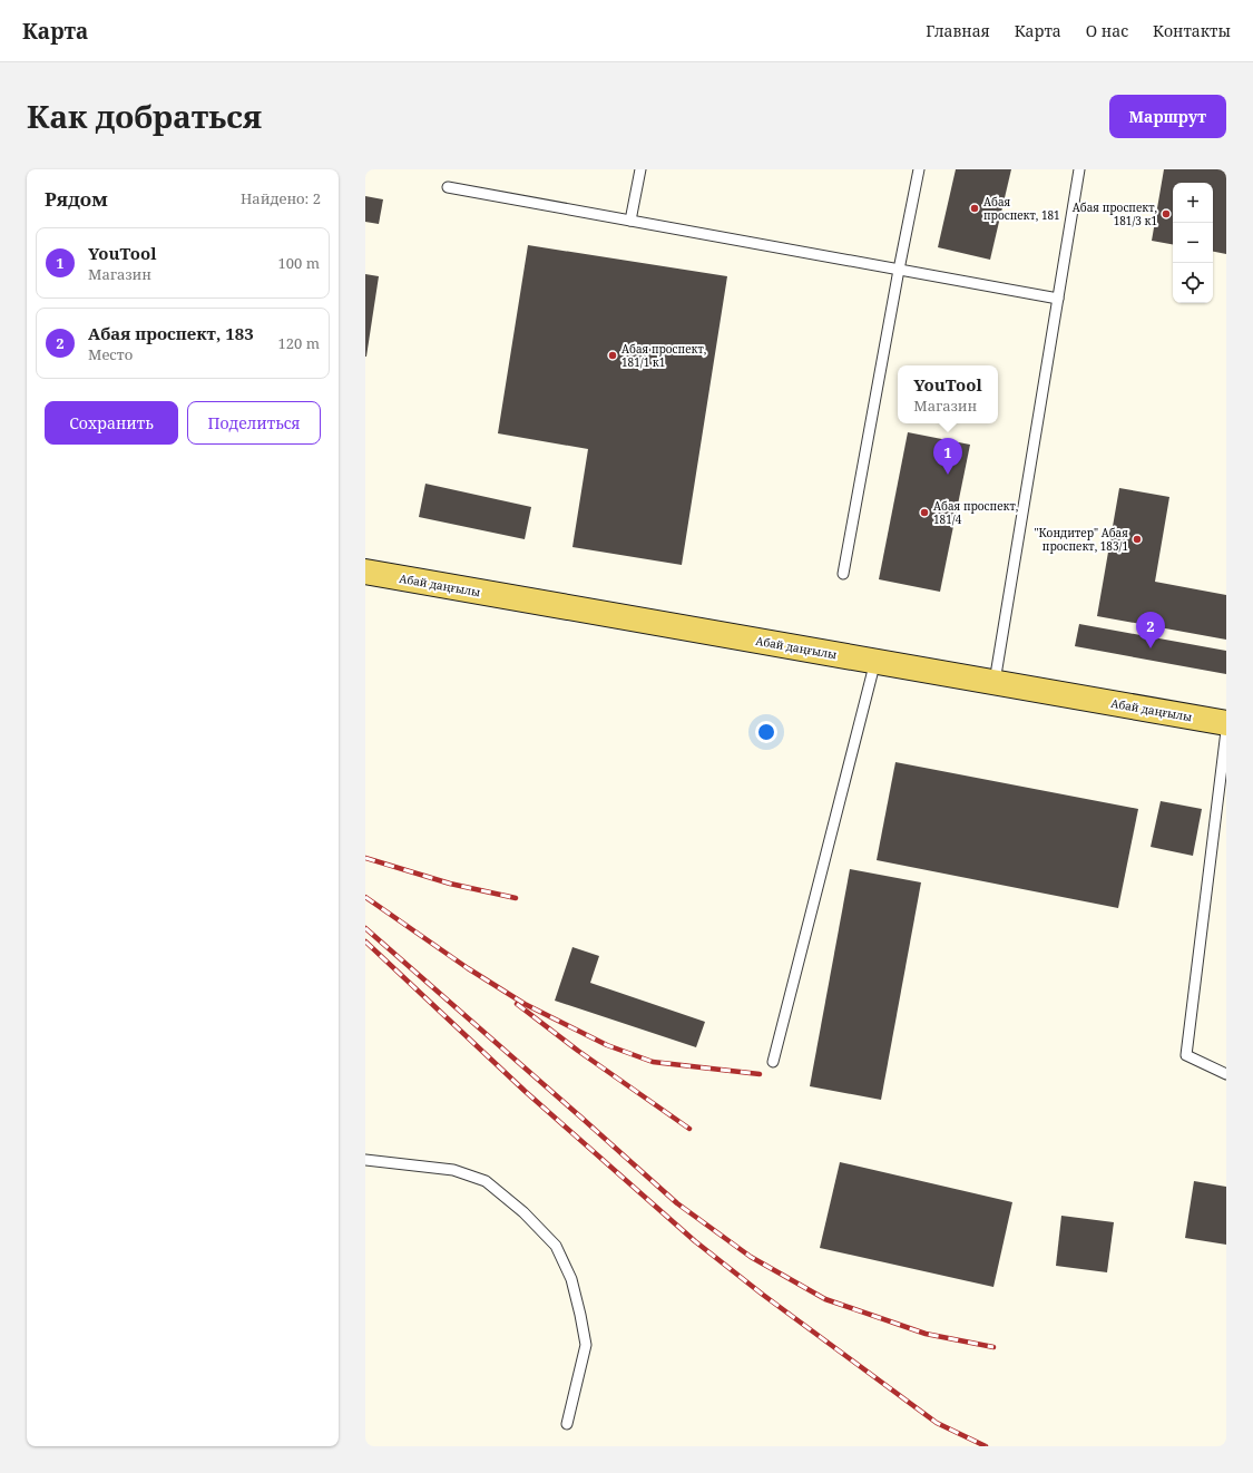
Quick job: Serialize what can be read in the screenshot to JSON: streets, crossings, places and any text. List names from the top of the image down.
{
  "streets": {
    "main road": ["Абай даңғылы"]
  },
  "places": [
    "Абая проспект, 181",
    "Абая проспект, 181/3 к1",
    "Абая проспект, 181/1 к1",
    "Абая проспект, 181/4",
    "\"Кондитер\" Абая проспект, 183/1"
  ],
  "page": {
    "header": "Карта",
    "nav": [
      "Главная",
      "Карта",
      "О нас",
      "Контакты"
    ],
    "title": "Как добраться",
    "buttons": [
      "Маршрут",
      ["Сохранить", "Поделиться"]
    ],
    "heading": ["Рядом", "Найдено: 2"],
    "map_buttons": ["+", "−"],
    "list": [
      {
        "mark": "1",
        "name": "YouTool",
        "note": "Магазин",
        "value": "100 m"
      },
      {
        "mark": "2",
        "name": "Абая проспект, 183",
        "note": "Место",
        "value": "120 m"
      }
    ],
    "popup": ["YouTool", "Магазин"],
    "pins": ["1", "2"]
  }
}
